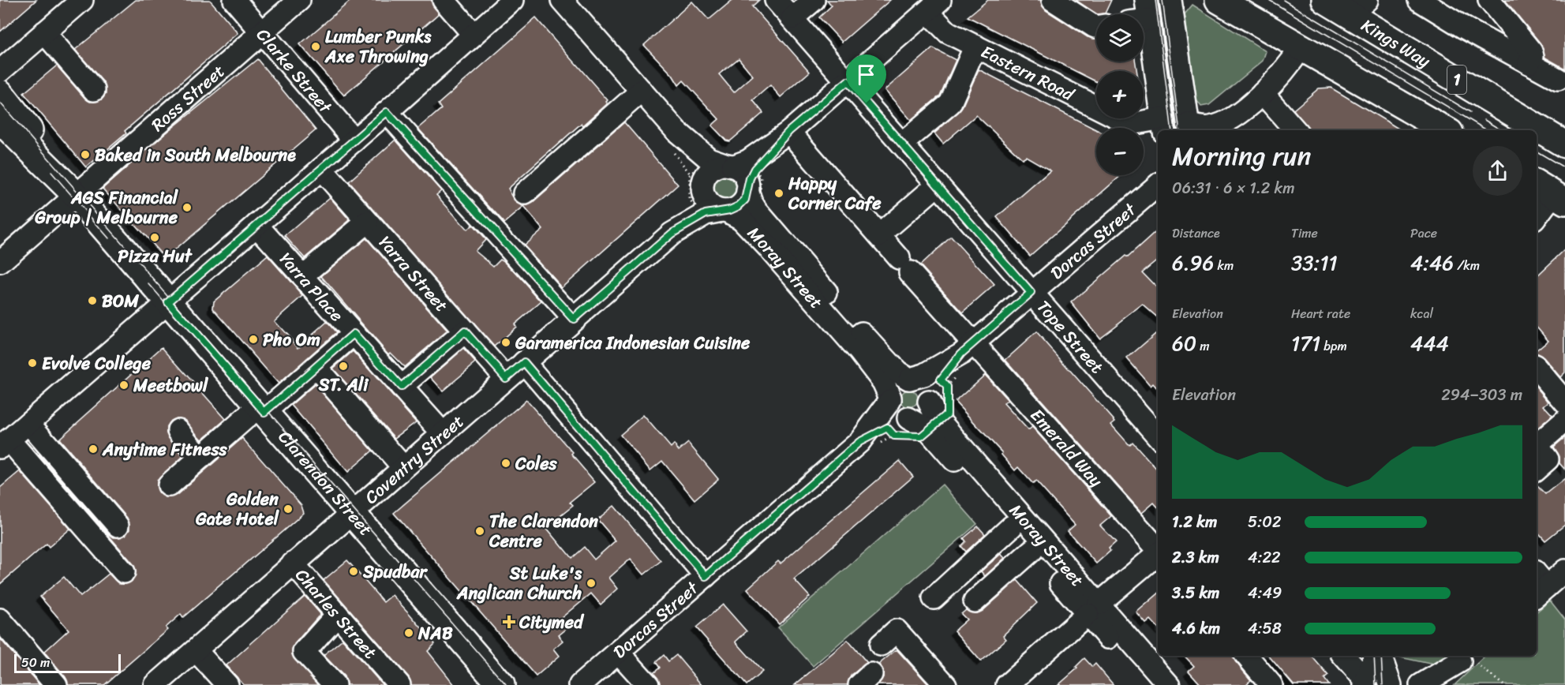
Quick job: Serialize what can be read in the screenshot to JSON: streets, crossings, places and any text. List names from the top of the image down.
{
  "streets": {
    "main road": ["Kings Way", "1", "Clarendon Street"],
    "street": [
      "Clarke Street",
      "Eastern Road",
      "Ross Street",
      "Dorcas Street",
      "Moray Street",
      "Yarra Street",
      "Yarra Place",
      "Tope Street",
      "Emerald Way",
      "Coventry Street",
      "Charles Street"
    ]
  },
  "crossings": [
    ["Clarke Street", "Ross Street"],
    ["Eastern Road", "Coventry Street"],
    ["Ross Street", "Clarendon Street"],
    ["Dorcas Street", "Moray Street"],
    ["Dorcas Street", "Tope Street"],
    ["Dorcas Street", "Emerald Way"],
    ["Moray Street", "Coventry Street"],
    ["Yarra Street", "Coventry Street"],
    ["Yarra Place", "Coventry Street"],
    ["Tope Street", "Coventry Street"],
    ["Emerald Way", "Coventry Street"],
    ["Coventry Street", "Clarendon Street"],
    ["Coventry Street", "Charles Street"]
  ],
  "places": {
    "other": [
      "Lumber Punks Axe Throwing",
      "Baked in South Melbourne",
      "Happy Corner Cafe",
      "AGS Financial Group | Melbourne",
      "Pizza Hut",
      "BOM",
      "Pho Om",
      "Garamerica Indonesian Cuisine",
      "Evolve College",
      "ST. Ali",
      "Meetbowl",
      "Anytime Fitness",
      "Coles",
      "Golden Gate Hotel",
      "The Clarendon Centre",
      "Spudbar",
      "St Luke's Anglican Church",
      "NAB"
    ],
    "health": ["Citymed"]
  },
  "scale_bar": "50 m",
  "page": {
    "map_buttons": ["+", "−"],
    "heading": ["Morning run", "06:31 · 6 × 1.2 km"],
    "stats": [
      ["Distance", "6.96 km"],
      ["Time", "33:11"],
      ["Pace", "4:46 /km"],
      ["Elevation", "60 m"],
      ["Heart rate", "171 bpm"],
      ["kcal", "444"]
    ],
    "chart": ["Elevation", "294–303 m"],
    "list": [
      {
        "name": "1.2 km",
        "note": "5:02"
      },
      {
        "name": "2.3 km",
        "note": "4:22"
      },
      {
        "name": "3.5 km",
        "note": "4:49"
      },
      {
        "name": "4.6 km",
        "note": "4:58"
      }
    ],
    "scale": "50 m"
  }
}
